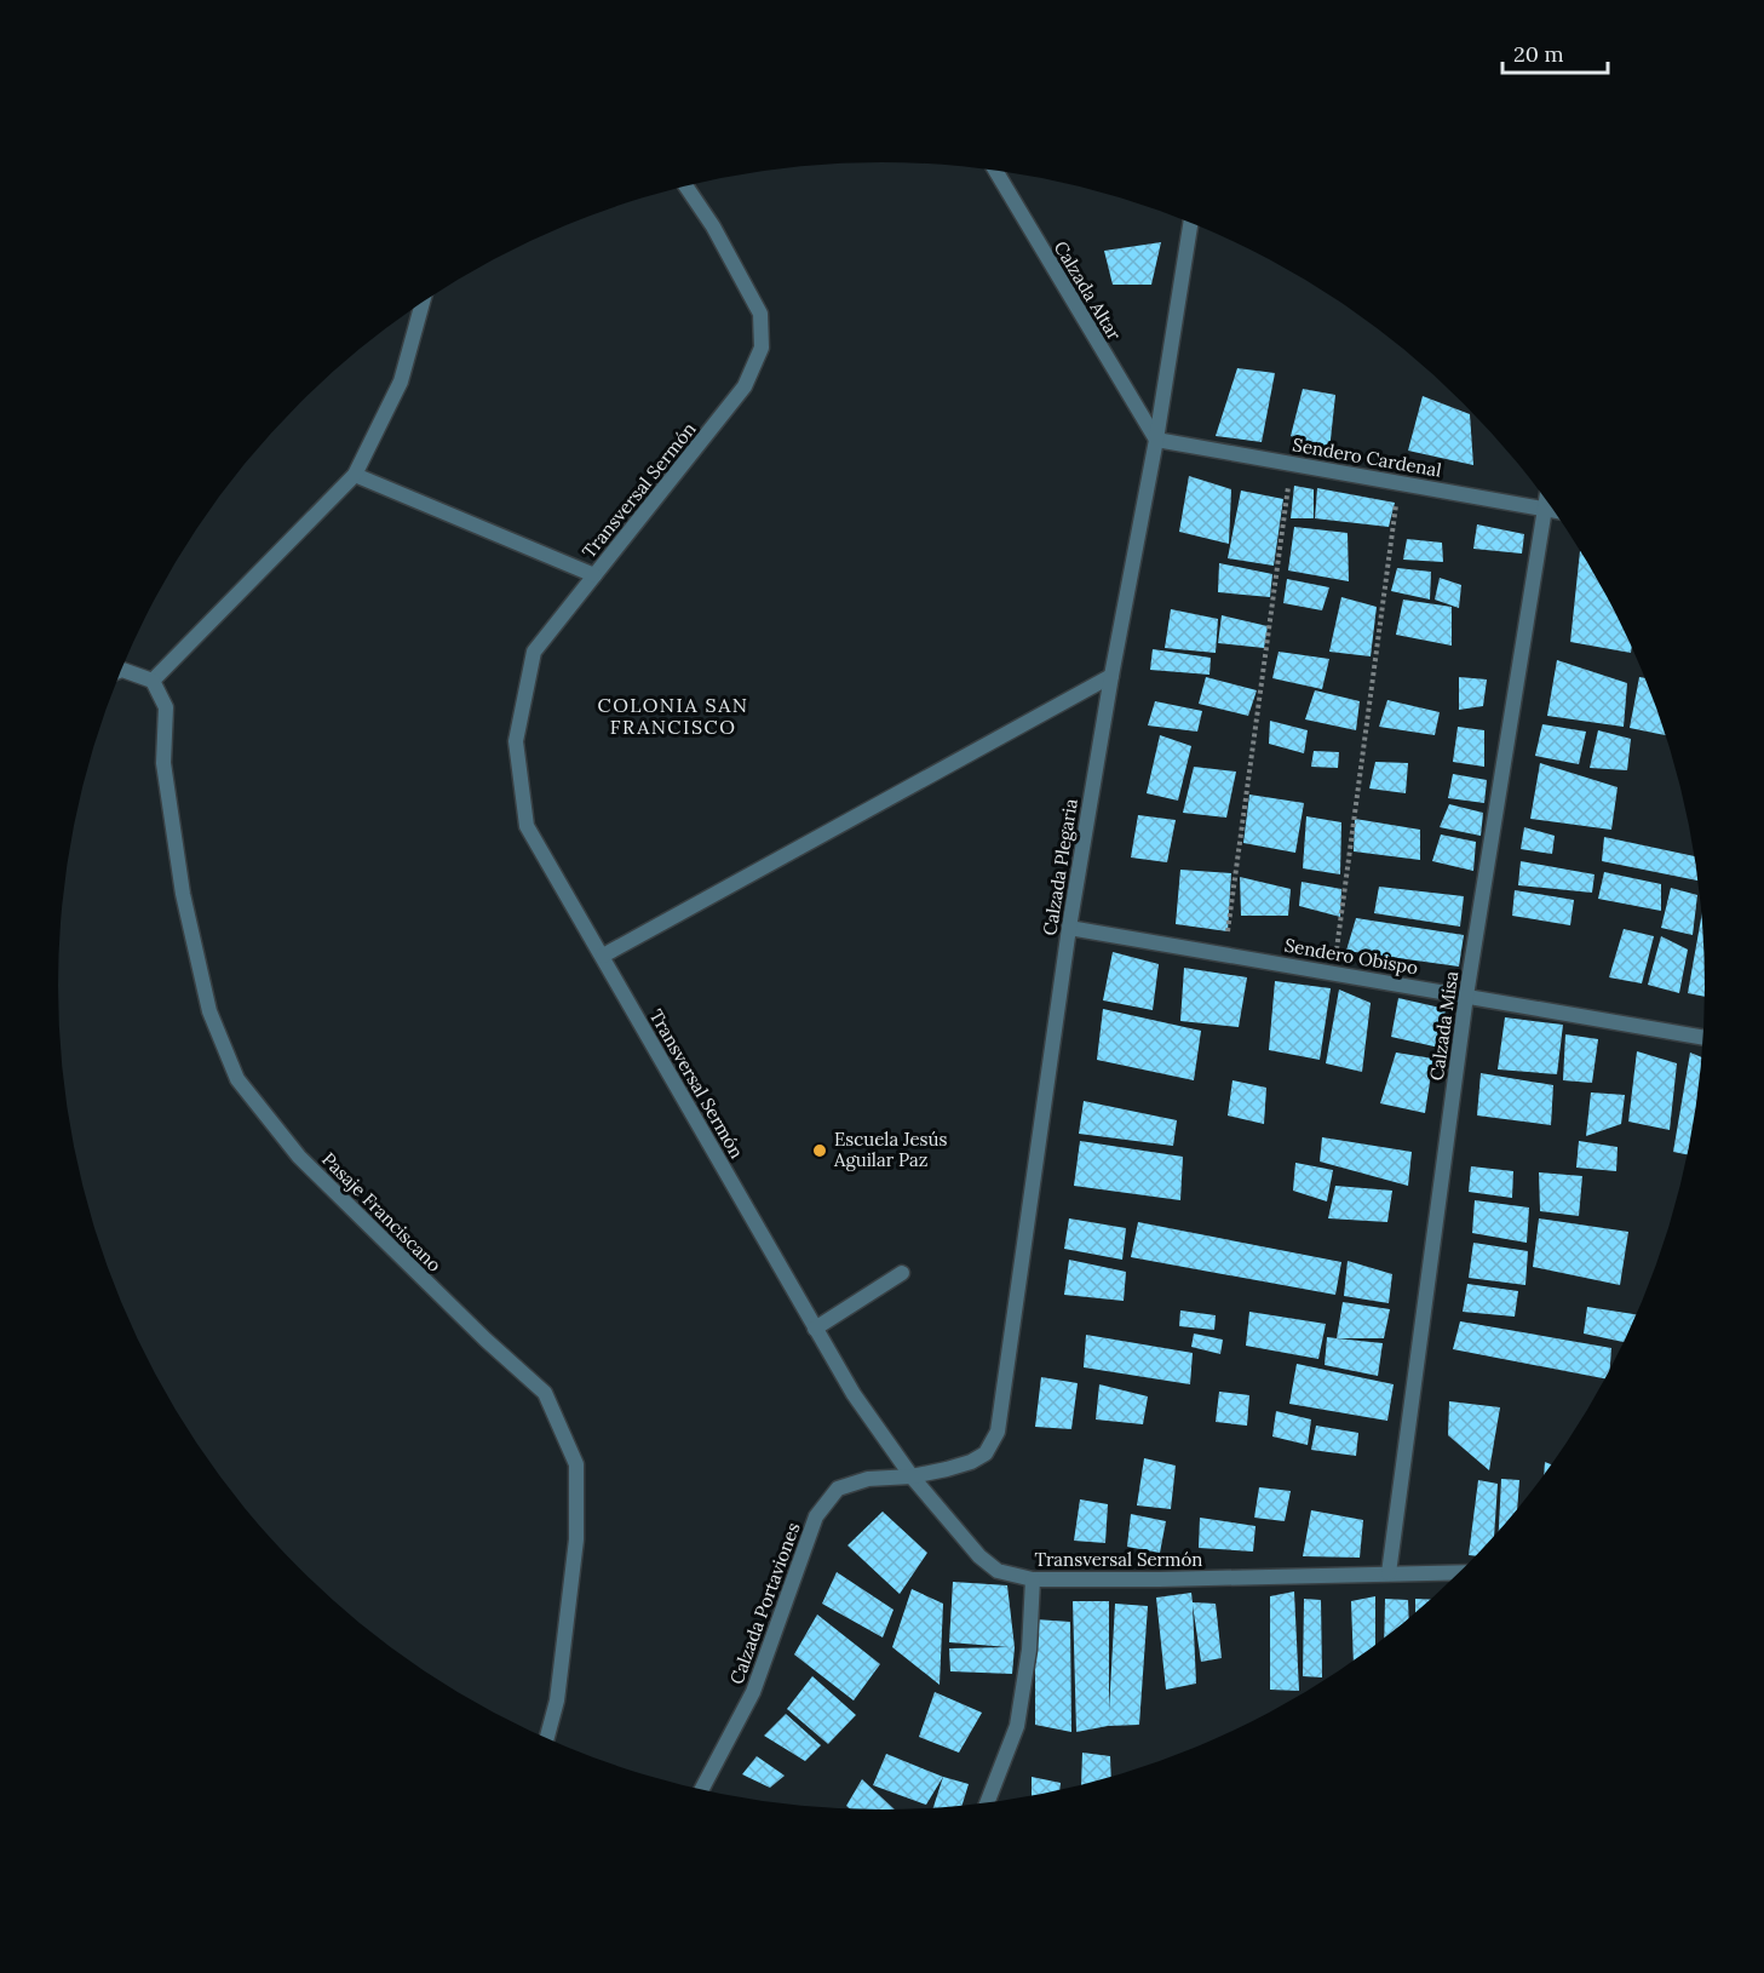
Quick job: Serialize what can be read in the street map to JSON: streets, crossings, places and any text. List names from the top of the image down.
{
  "streets": {
    "street": [
      "Calzada Altar",
      "Sendero Cardenal",
      "Transversal Sermón",
      "Calzada Plegaria",
      "Sendero Obispo",
      "Calzada Misa",
      "Pasaje Franciscano",
      "Calzada Portaviones"
    ]
  },
  "crossings": [
    ["Calzada Altar", "Sendero Cardenal"],
    ["Calzada Altar", "Calzada Plegaria"],
    ["Sendero Cardenal", "Calzada Plegaria"],
    ["Sendero Cardenal", "Calzada Misa"],
    ["Transversal Sermón", "Calzada Plegaria"],
    ["Transversal Sermón", "Calzada Misa"],
    ["Transversal Sermón", "Calzada Portaviones"],
    ["Calzada Plegaria", "Sendero Obispo"],
    ["Calzada Plegaria", "Calzada Portaviones"],
    ["Sendero Obispo", "Calzada Misa"]
  ],
  "districts": ["COLONIA SAN FRANCISCO"],
  "places": ["Escuela Jesús Aguilar Paz"],
  "scale_bar": "20 m"
}
